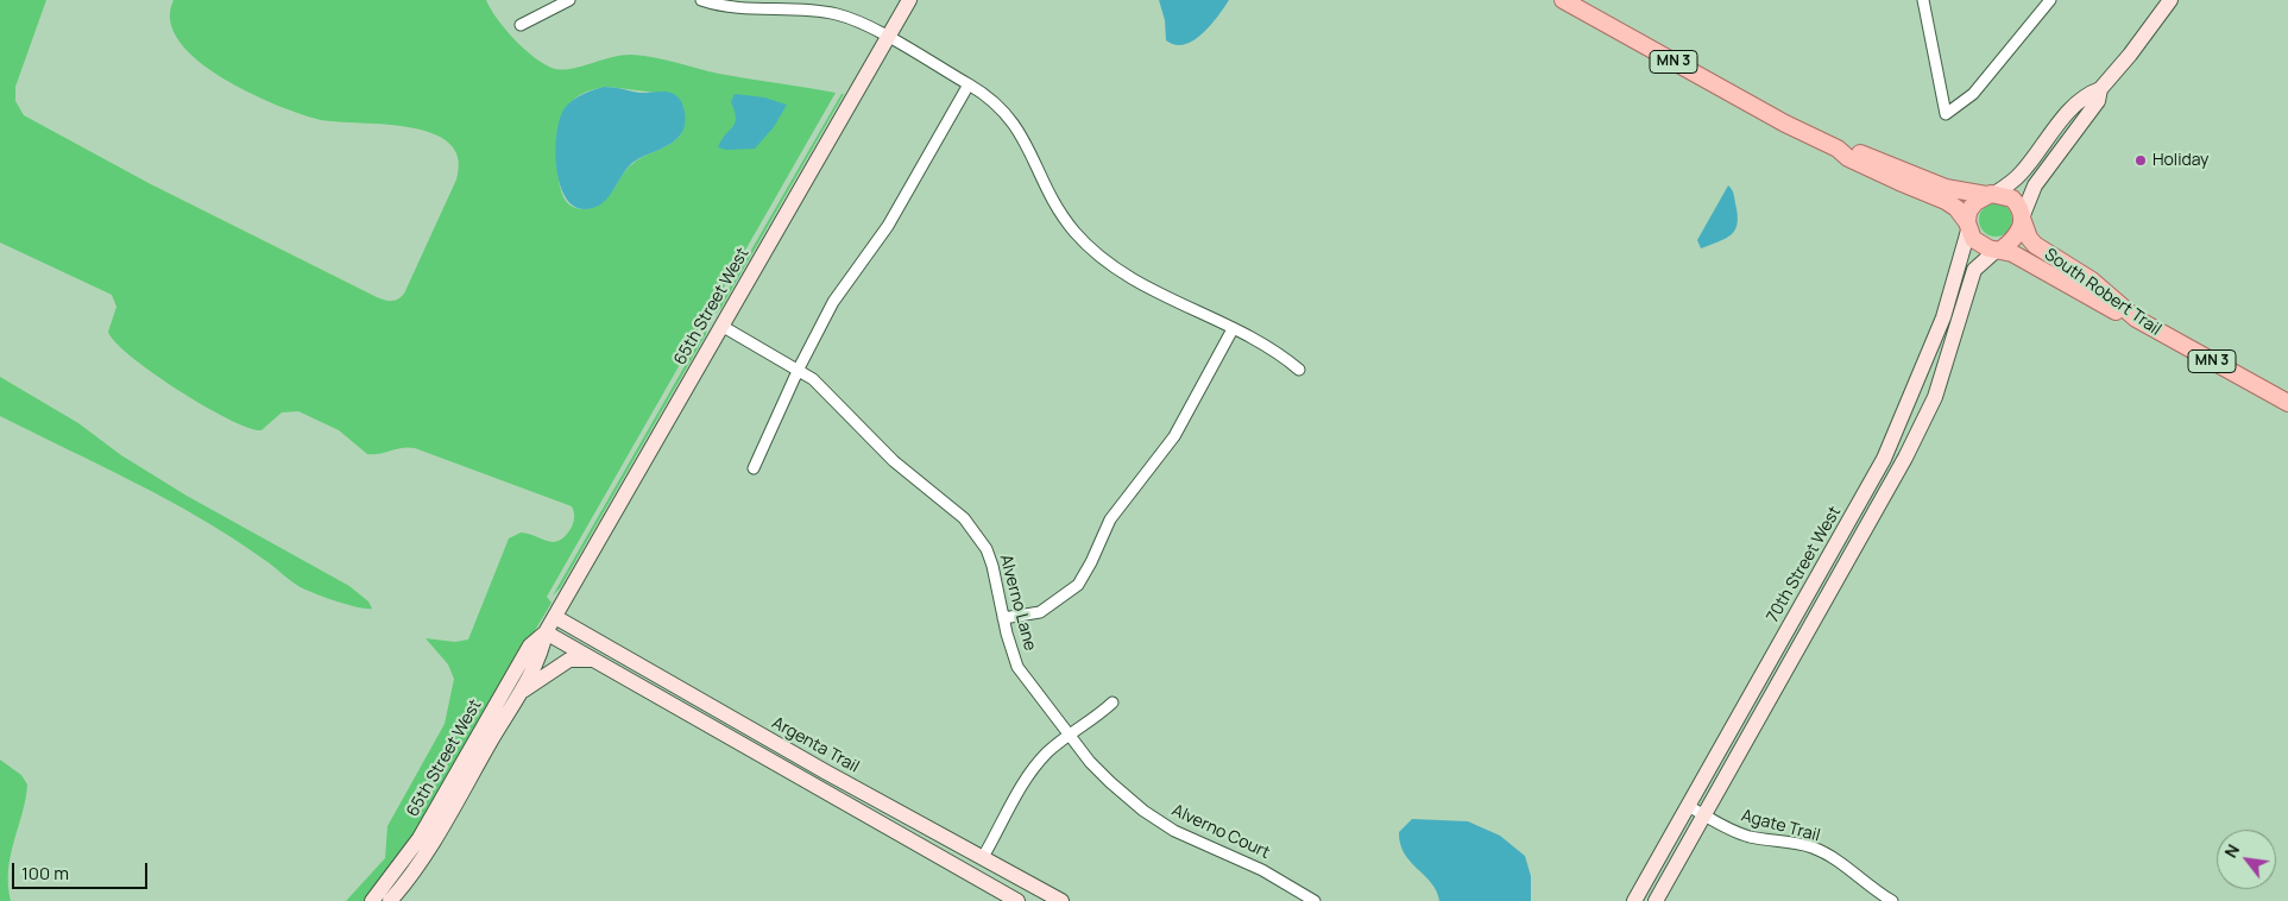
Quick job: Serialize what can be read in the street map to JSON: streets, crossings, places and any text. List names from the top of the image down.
{
  "streets": {
    "main road": ["MN 3", "South Robert Trail"],
    "street": [
      "65th Street West",
      "70th Street West",
      "Alverno Lane",
      "Argenta Trail",
      "Agate Trail",
      "Alverno Court"
    ]
  },
  "crossings": [
    ["MN 3", "South Robert Trail"],
    ["MN 3", "70th Street West"],
    ["South Robert Trail", "70th Street West"],
    ["65th Street West", "Alverno Lane"],
    ["65th Street West", "Argenta Trail"],
    ["70th Street West", "Agate Trail"],
    ["Alverno Lane", "Alverno Court"]
  ],
  "places": ["Holiday"],
  "scale_bar": "100 m",
  "north": "top left"
}
